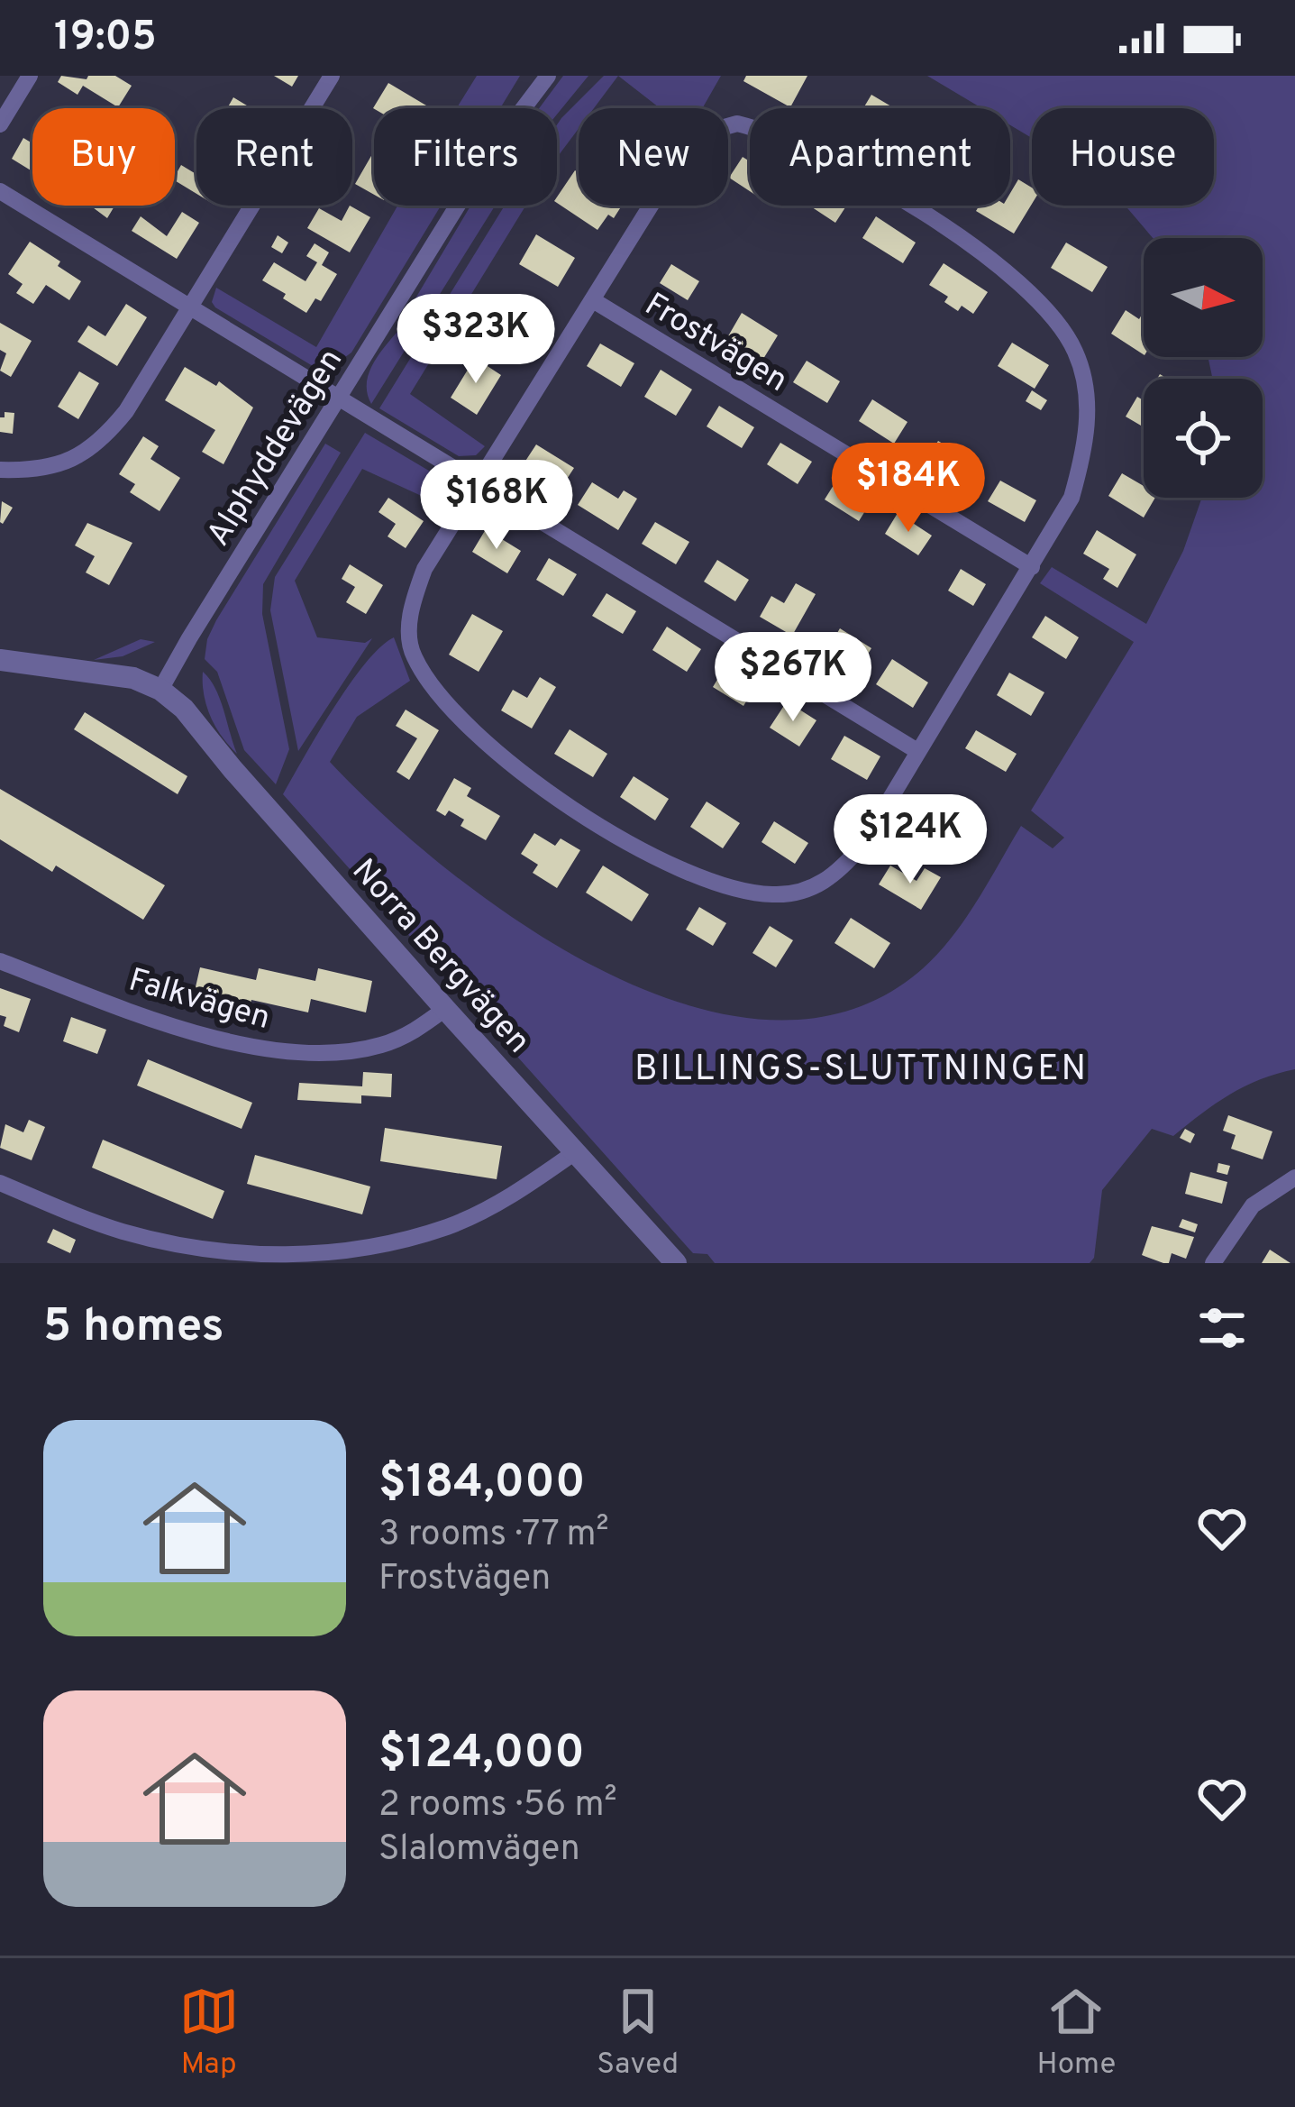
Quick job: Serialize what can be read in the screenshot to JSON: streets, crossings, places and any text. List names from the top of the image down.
{
  "streets": {
    "street": [
      "Frostvägen",
      "Alphyddevägen",
      "Norra Bergvägen",
      "Falkvägen"
    ]
  },
  "crossings": [
    ["Alphyddevägen", "Norra Bergvägen"],
    ["Norra Bergvägen", "Falkvägen"]
  ],
  "districts": ["BILLINGS-SLUTTNINGEN"],
  "north": "right",
  "page": {
    "status": "19:05",
    "chip": [
      "Buy",
      "Rent",
      "Filters",
      "New",
      "Apartment",
      "House"
    ],
    "price": [
      "$323K",
      "$184K",
      "$168K",
      "$267K",
      "$124K"
    ],
    "heading": "5 homes",
    "list": [
      {
        "name": "$184,000",
        "note": "3 rooms · 77 m² · Frostvägen"
      },
      {
        "name": "$124,000",
        "note": "2 rooms · 56 m² · Slalomvägen"
      }
    ],
    "tabs": ["Map", "Saved", "Home"]
  }
}
